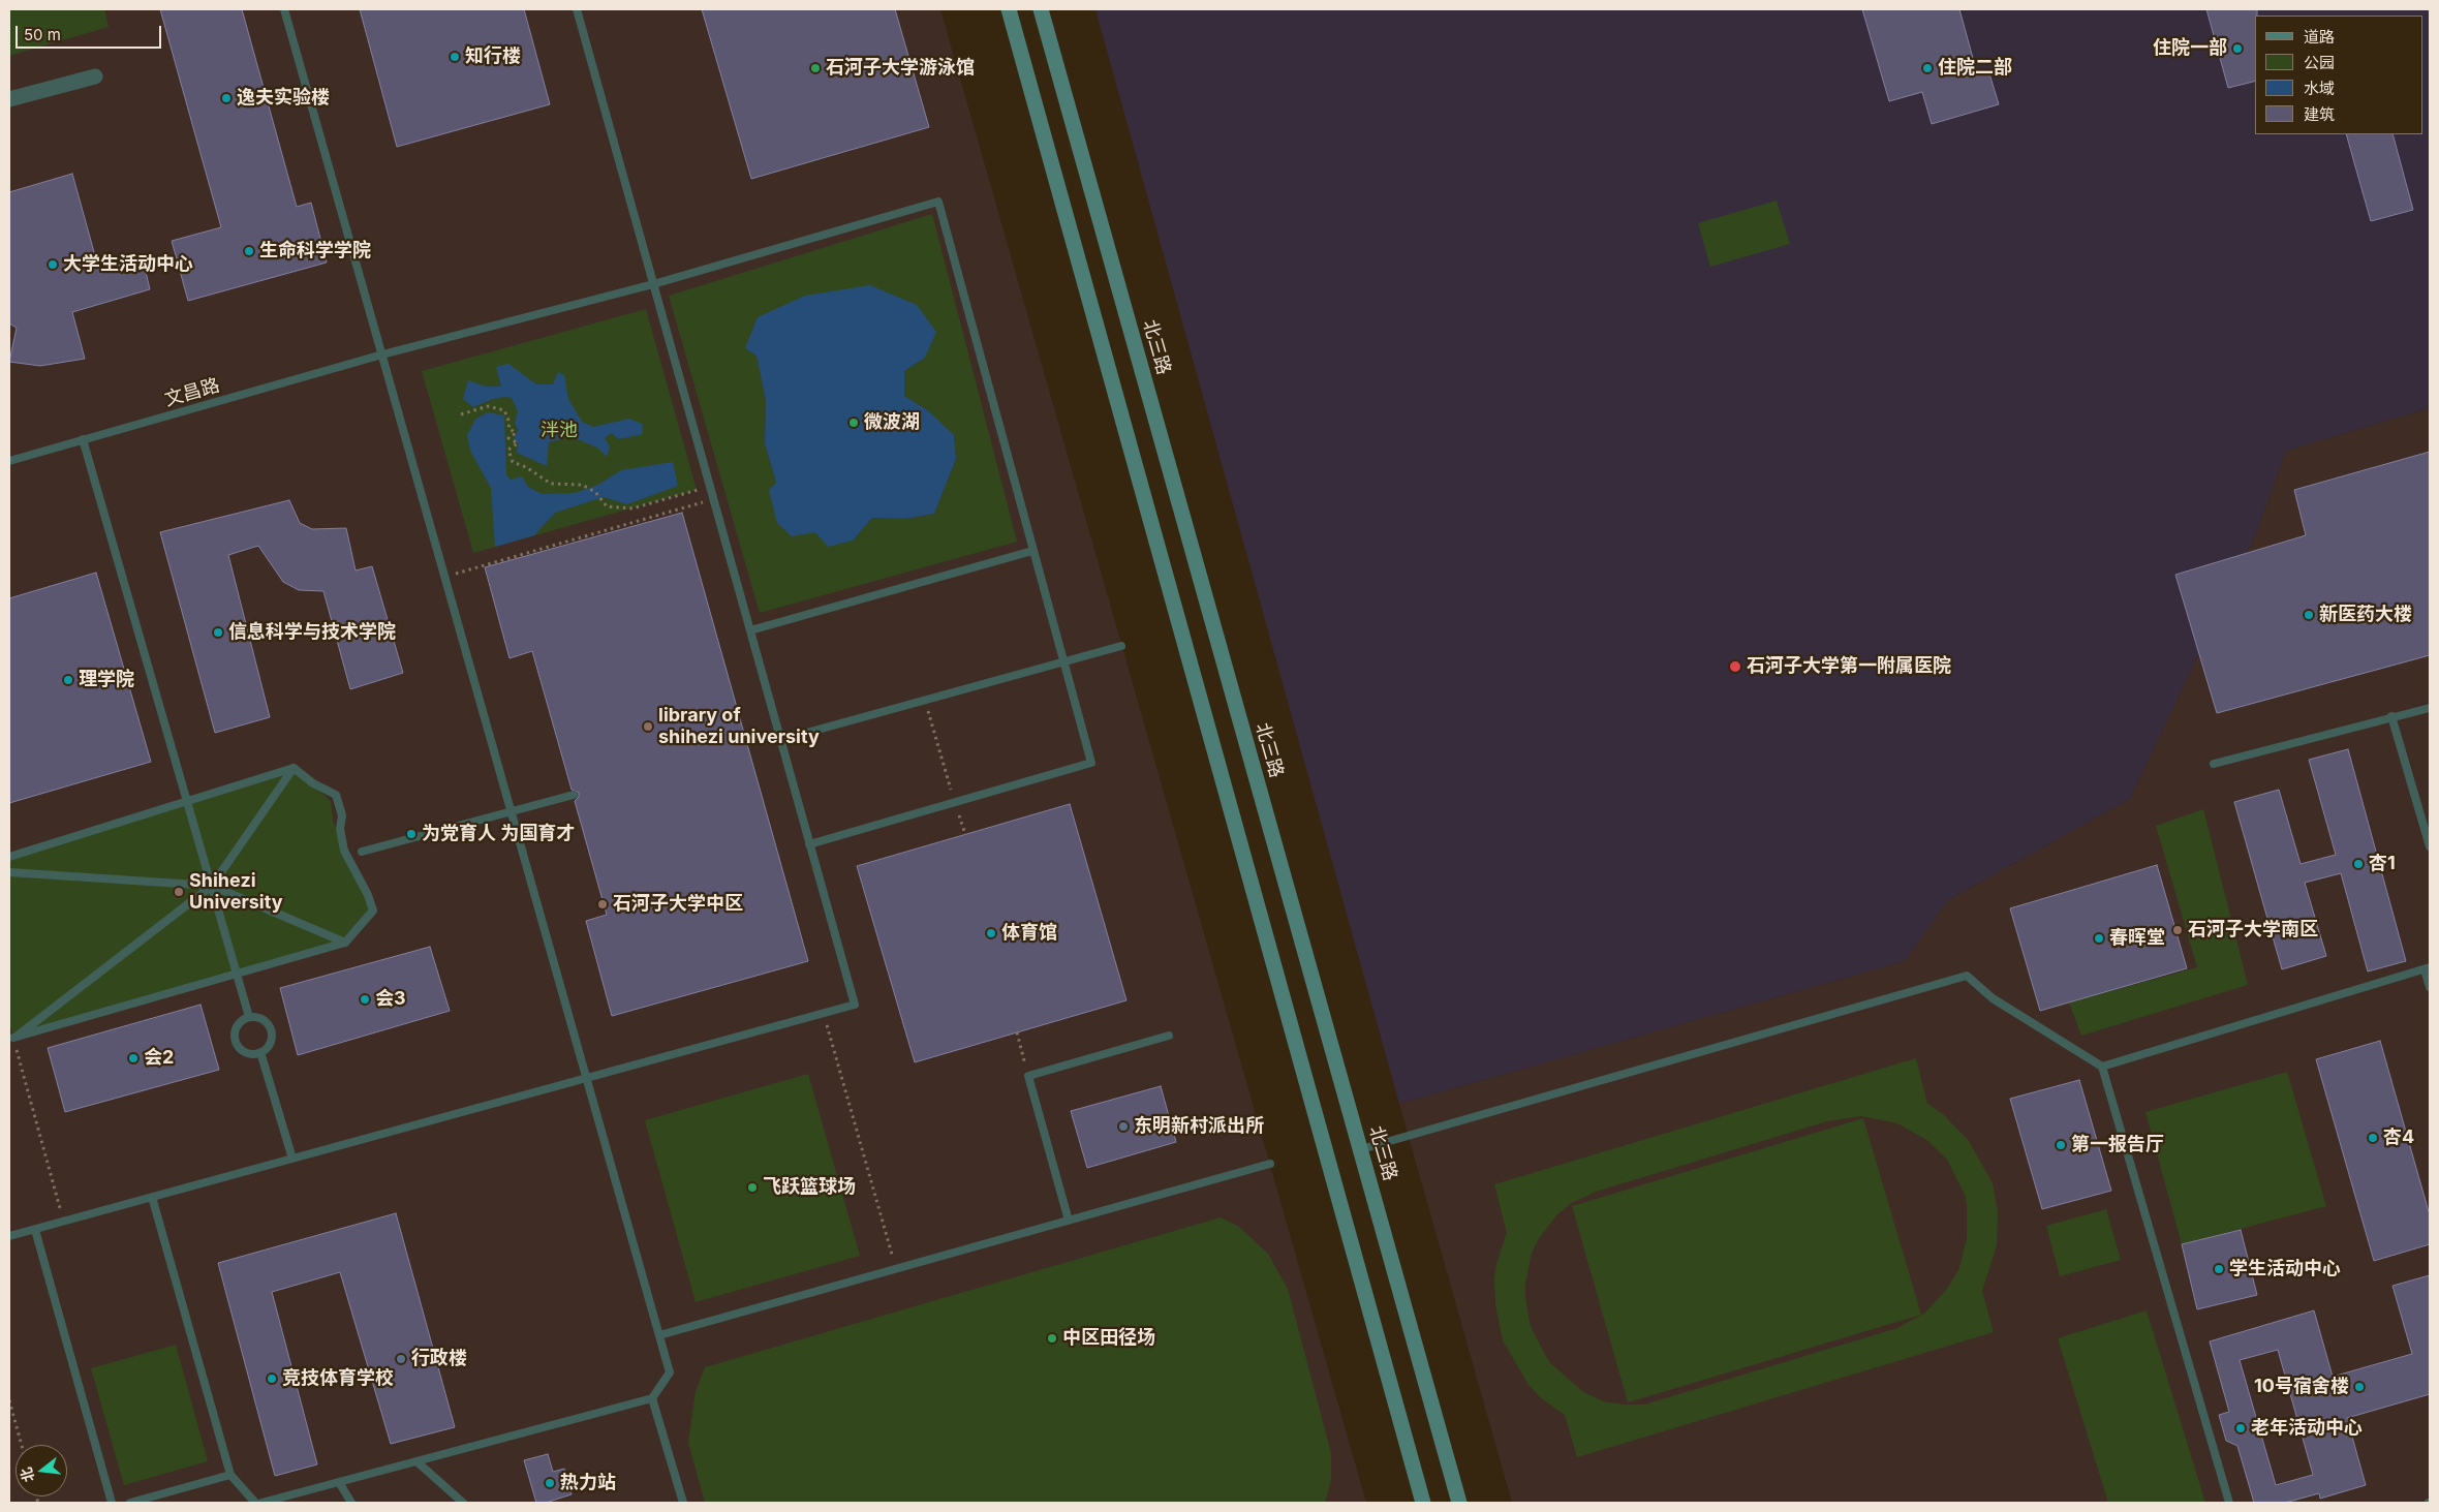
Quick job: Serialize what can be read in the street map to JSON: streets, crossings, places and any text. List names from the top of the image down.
{
  "streets": {
    "main road": ["北三路"],
    "lane": ["文昌路"]
  },
  "parks": ["泮池"],
  "places": [
    "住院一部",
    "知行楼",
    "石河子大学游泳馆",
    "住院二部",
    "逸夫实验楼",
    "生命科学学院",
    "大学生活动中心",
    "微波湖",
    "新医药大楼",
    "信息科学与技术学院",
    "石河子大学第一附属医院",
    "理学院",
    "library of shihezi university",
    "为党育人 为国育才",
    "杏1",
    "Shihezi University",
    "石河子大学中区",
    "石河子大学南区",
    "体育馆",
    "春晖堂",
    "会3",
    "会2",
    "东明新村派出所",
    "杏4",
    "第一报告厅",
    "飞跃篮球场",
    "学生活动中心",
    "中区田径场",
    "行政楼",
    "竞技体育学校",
    "10号宿舍楼",
    "老年活动中心",
    "热力站"
  ],
  "legend": [
    "道路",
    "公园",
    "水域",
    "建筑"
  ],
  "scale_bar": "50 m",
  "north": "left"
}
